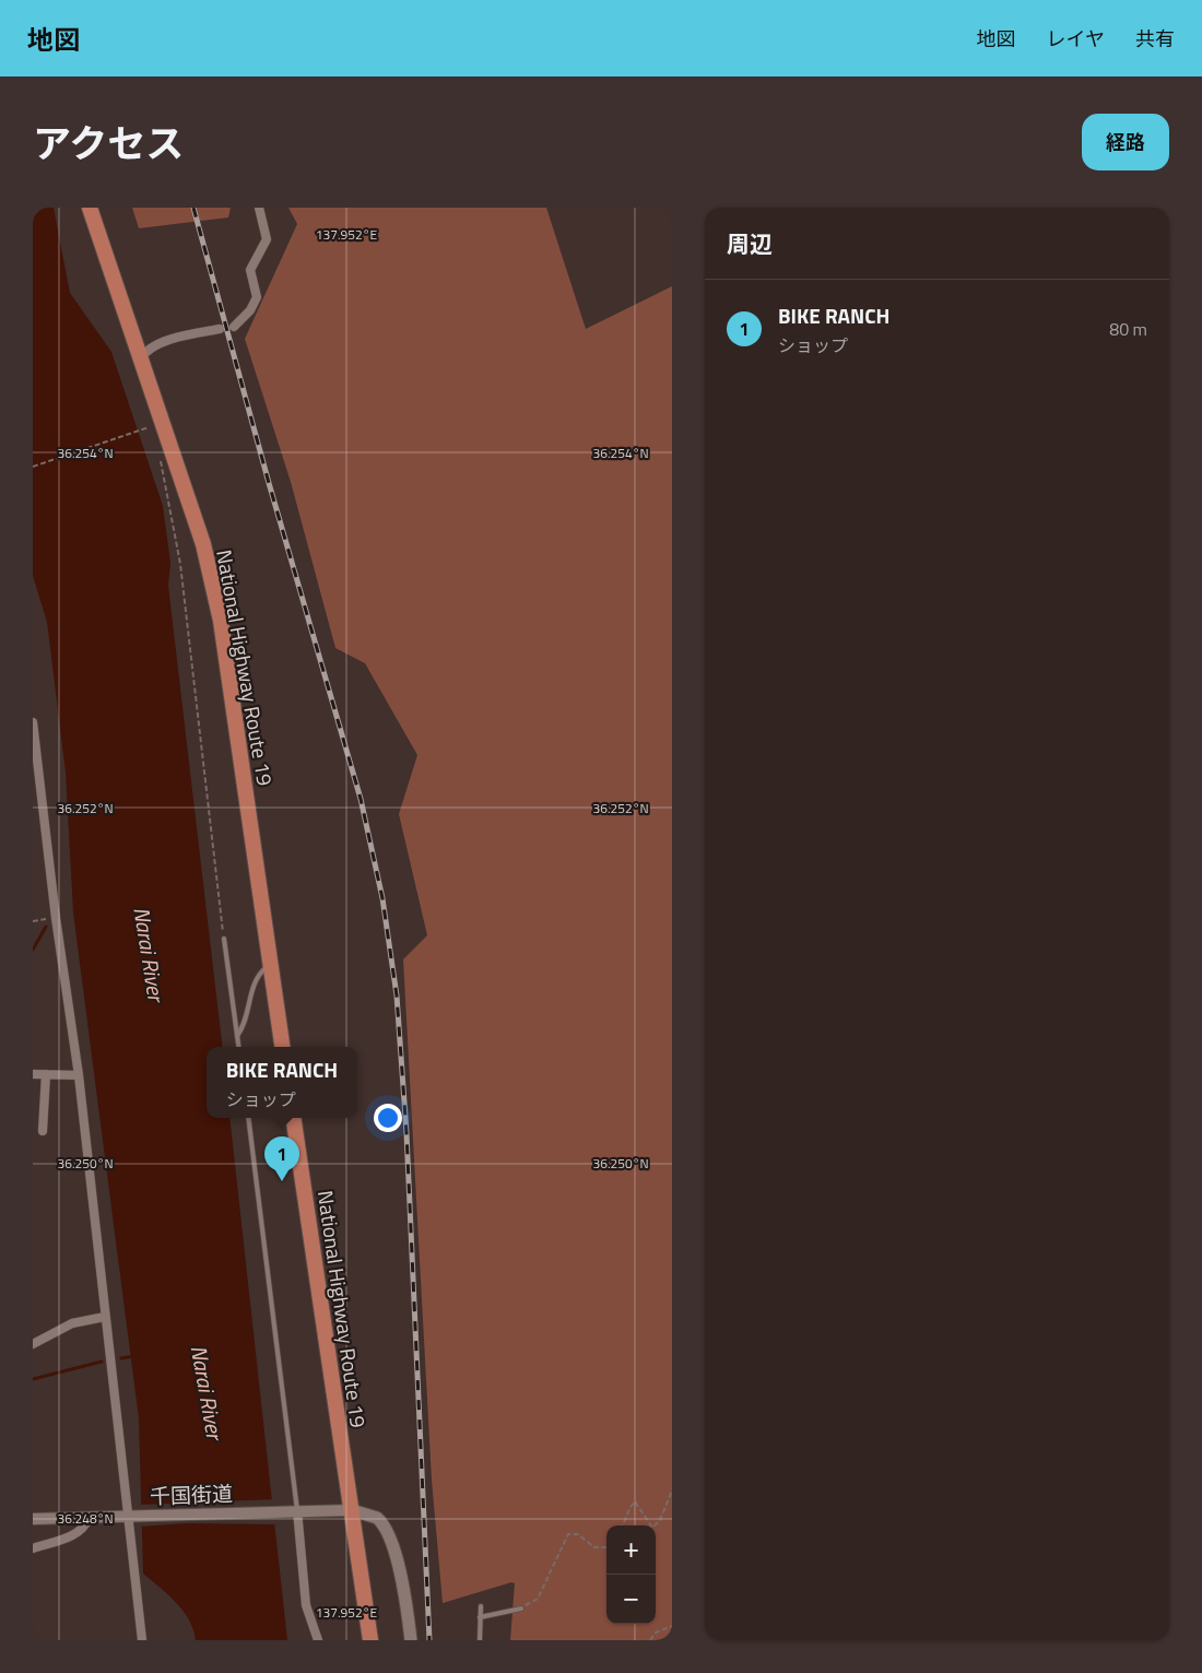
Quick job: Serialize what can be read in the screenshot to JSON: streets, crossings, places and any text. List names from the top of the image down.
{
  "streets": {
    "highway": ["National Highway Route 19"],
    "street": ["千国街道"]
  },
  "crossings": [
    ["National Highway Route 19", "千国街道"]
  ],
  "water": ["Narai River"],
  "page": {
    "header": "地図",
    "nav": ["地図", "レイヤ", "共有"],
    "title": "アクセス",
    "buttons": "経路",
    "heading": "周辺",
    "list": [
      {
        "mark": "1",
        "name": "BIKE RANCH",
        "note": "ショップ",
        "value": "80 m"
      }
    ],
    "popup": ["BIKE RANCH", "ショップ"],
    "pins": "1",
    "map_buttons": ["+", "−"]
  },
  "coordinates": [
    "137.952°E",
    "36.254°N",
    "36.252°N",
    "36.250°N",
    "36.248°N"
  ]
}
